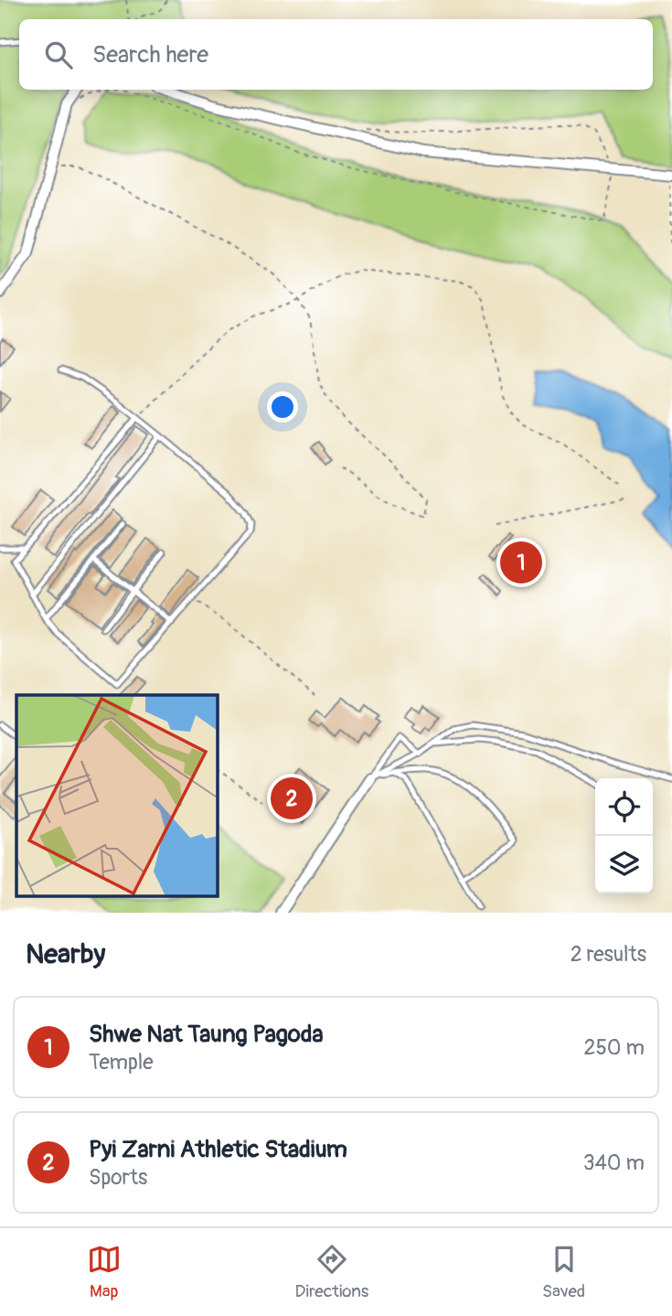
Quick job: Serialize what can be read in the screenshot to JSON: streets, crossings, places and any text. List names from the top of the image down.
{
  "page": {
    "search": "Search here",
    "pins": ["1", "2"],
    "heading": ["Nearby", "2 results"],
    "list": [
      {
        "mark": "1",
        "name": "Shwe Nat Taung Pagoda",
        "note": "Temple",
        "value": "250 m"
      },
      {
        "mark": "2",
        "name": "Pyi Zarni Athletic Stadium",
        "note": "Sports",
        "value": "340 m"
      }
    ],
    "nav": ["Map", "Directions", "Saved"]
  }
}
